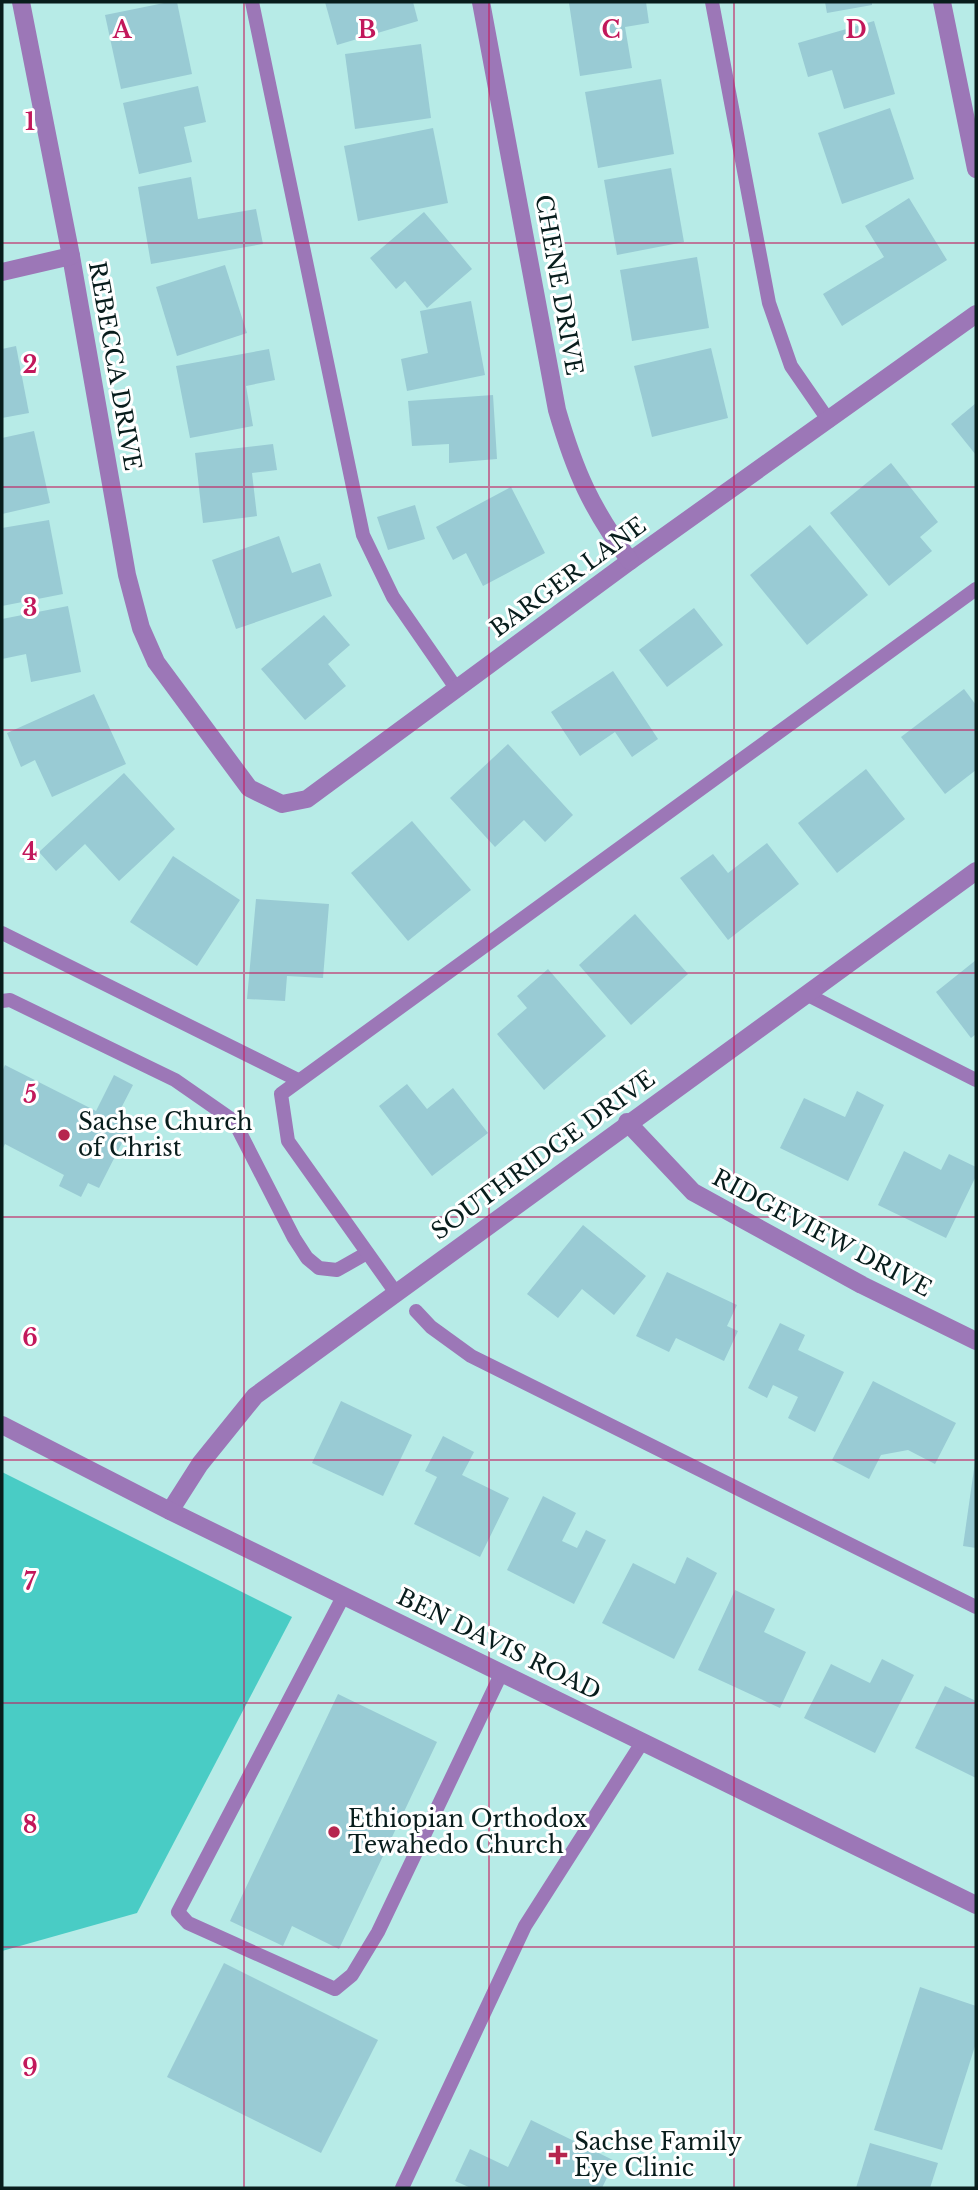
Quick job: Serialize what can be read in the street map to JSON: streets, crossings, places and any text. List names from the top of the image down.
{
  "streets": {
    "street": [
      "CHENE DRIVE",
      "REBECCA DRIVE",
      "BARGER LANE",
      "SOUTHRIDGE DRIVE",
      "RIDGEVIEW DRIVE",
      "BEN DAVIS ROAD"
    ]
  },
  "crossings": [
    ["CHENE DRIVE", "BARGER LANE"],
    ["REBECCA DRIVE", "BARGER LANE"],
    ["SOUTHRIDGE DRIVE", "RIDGEVIEW DRIVE"],
    ["SOUTHRIDGE DRIVE", "BEN DAVIS ROAD"]
  ],
  "places": {
    "other": ["Sachse Church of Christ", "Ethiopian Orthodox Tewahedo Church"],
    "health": ["Sachse Family Eye Clinic"]
  },
  "grid": {
    "columns": [
      "A",
      "B",
      "C",
      "D"
    ],
    "rows": [
      "1",
      "2",
      "3",
      "4",
      "5",
      "6",
      "7",
      "8",
      "9"
    ]
  }
}
